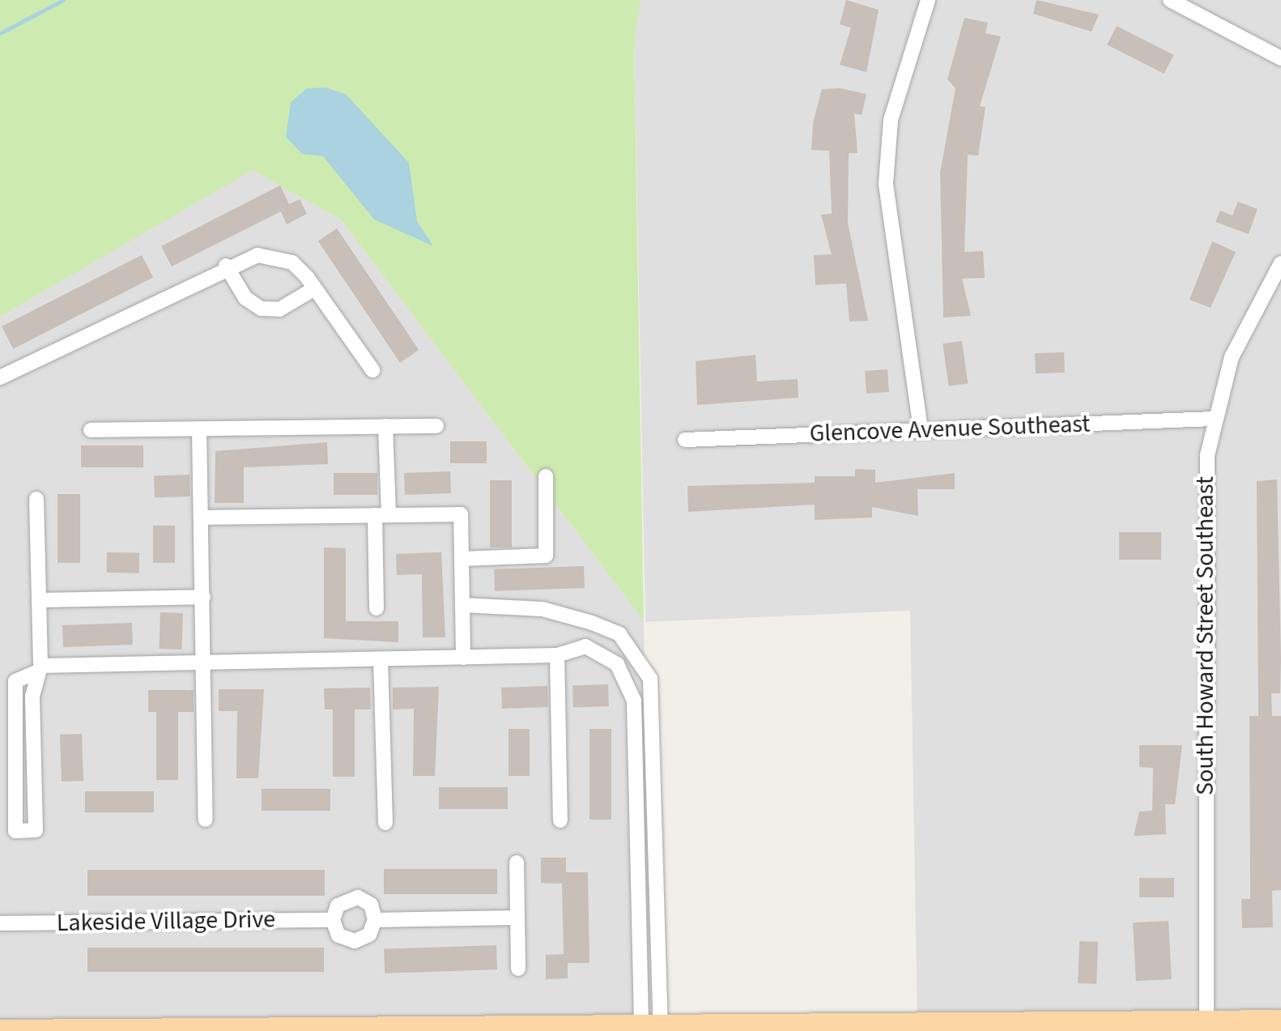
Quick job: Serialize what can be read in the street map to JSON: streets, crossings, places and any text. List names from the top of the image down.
{
  "streets": {
    "street": ["Glencove Avenue Southeast", "South Howard Street Southeast", "Lakeside Village Drive"]
  },
  "crossings": [
    ["Glencove Avenue Southeast", "South Howard Street Southeast"]
  ]
}
